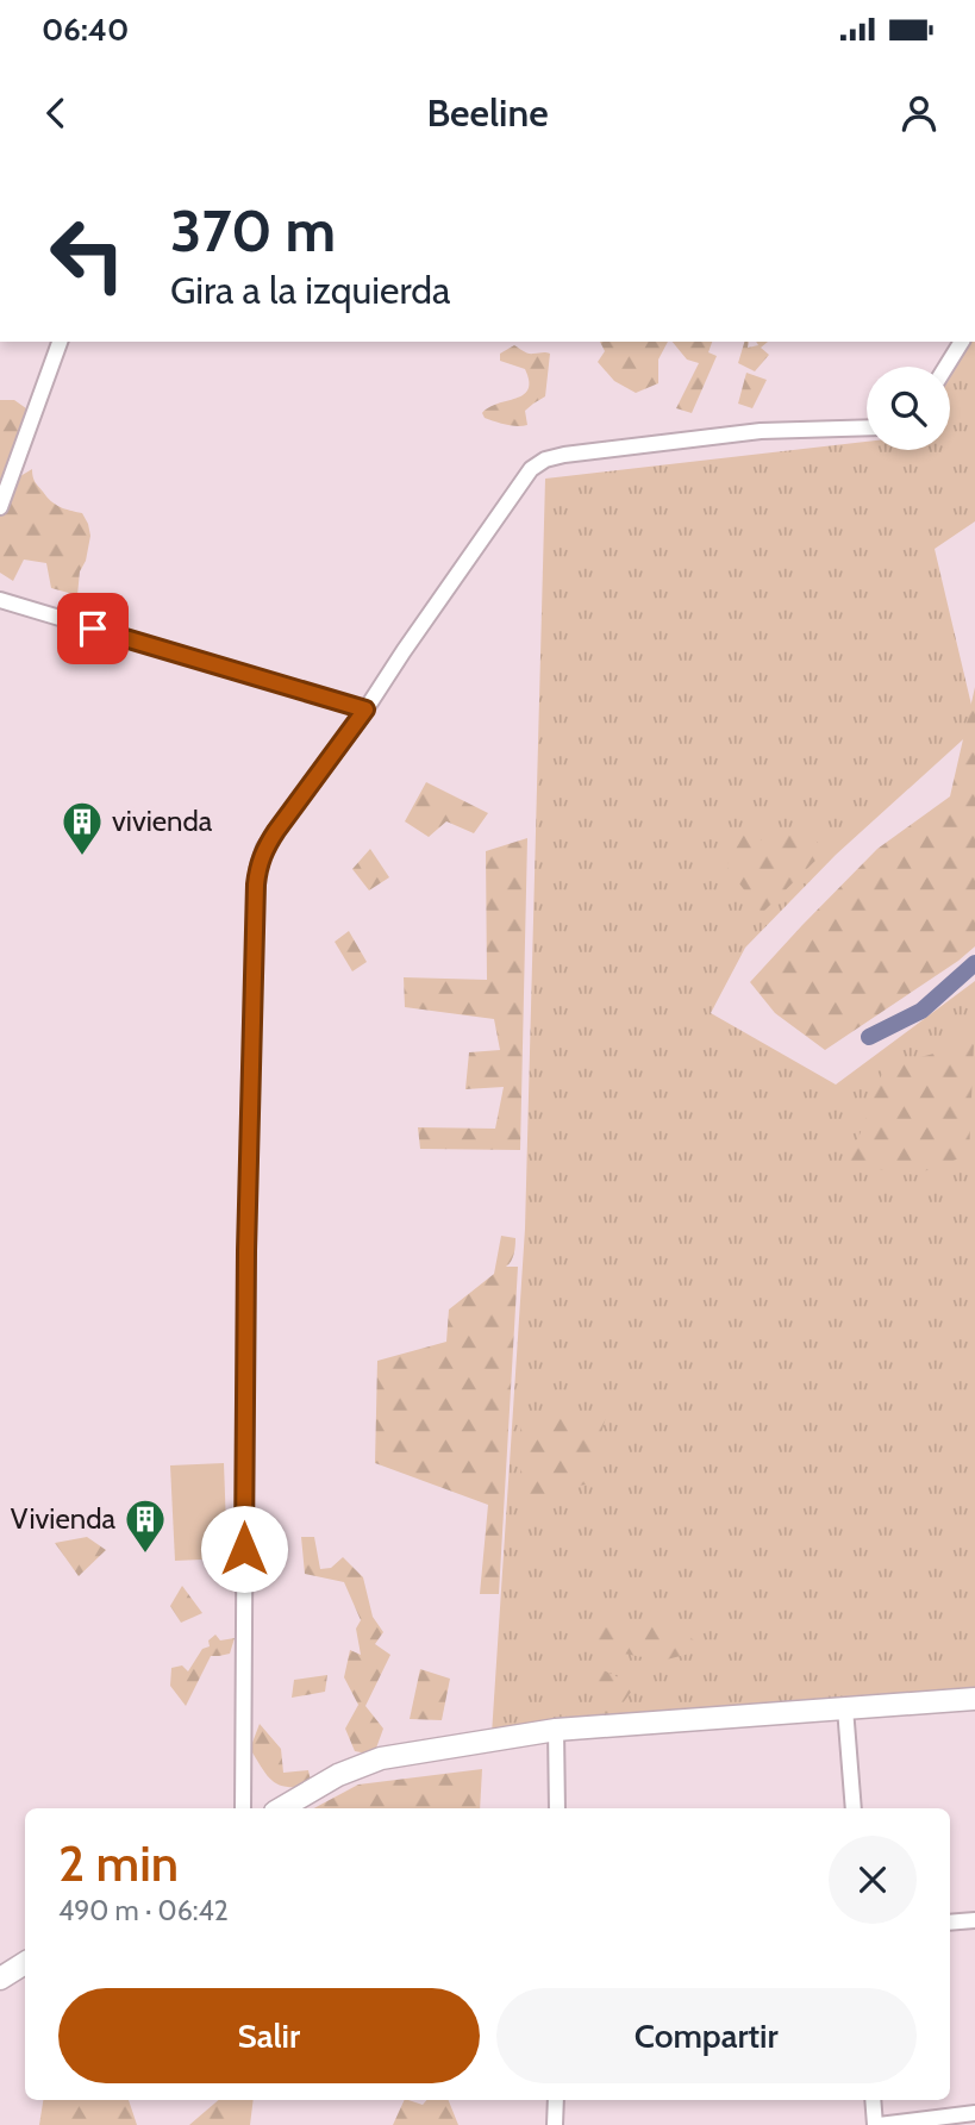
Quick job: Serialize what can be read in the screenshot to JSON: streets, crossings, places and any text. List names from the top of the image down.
{
  "places": {
    "building": ["vivienda", "Vivienda"]
  },
  "page": {
    "status": "06:40",
    "header": "Beeline",
    "turn": ["370 m", "Gira a la izquierda"],
    "heading": ["2 min", "490 m · 06:42"],
    "buttons": ["Salir", "Compartir"]
  }
}
